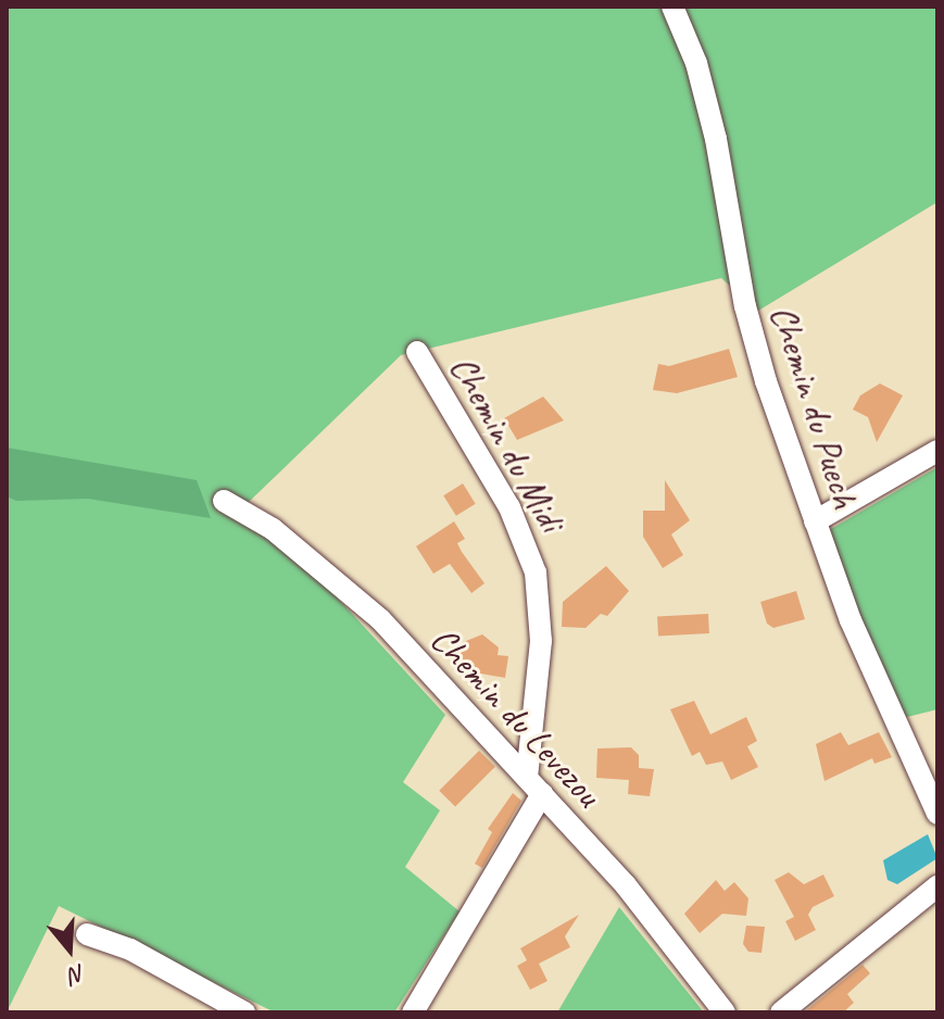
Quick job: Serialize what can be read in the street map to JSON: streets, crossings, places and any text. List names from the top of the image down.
{
  "streets": {
    "street": ["Chemin du Puech", "Chemin du Midi", "Chemin du Levezou"]
  },
  "crossings": [
    ["Chemin du Midi", "Chemin du Levezou"]
  ],
  "north": "bottom"
}
